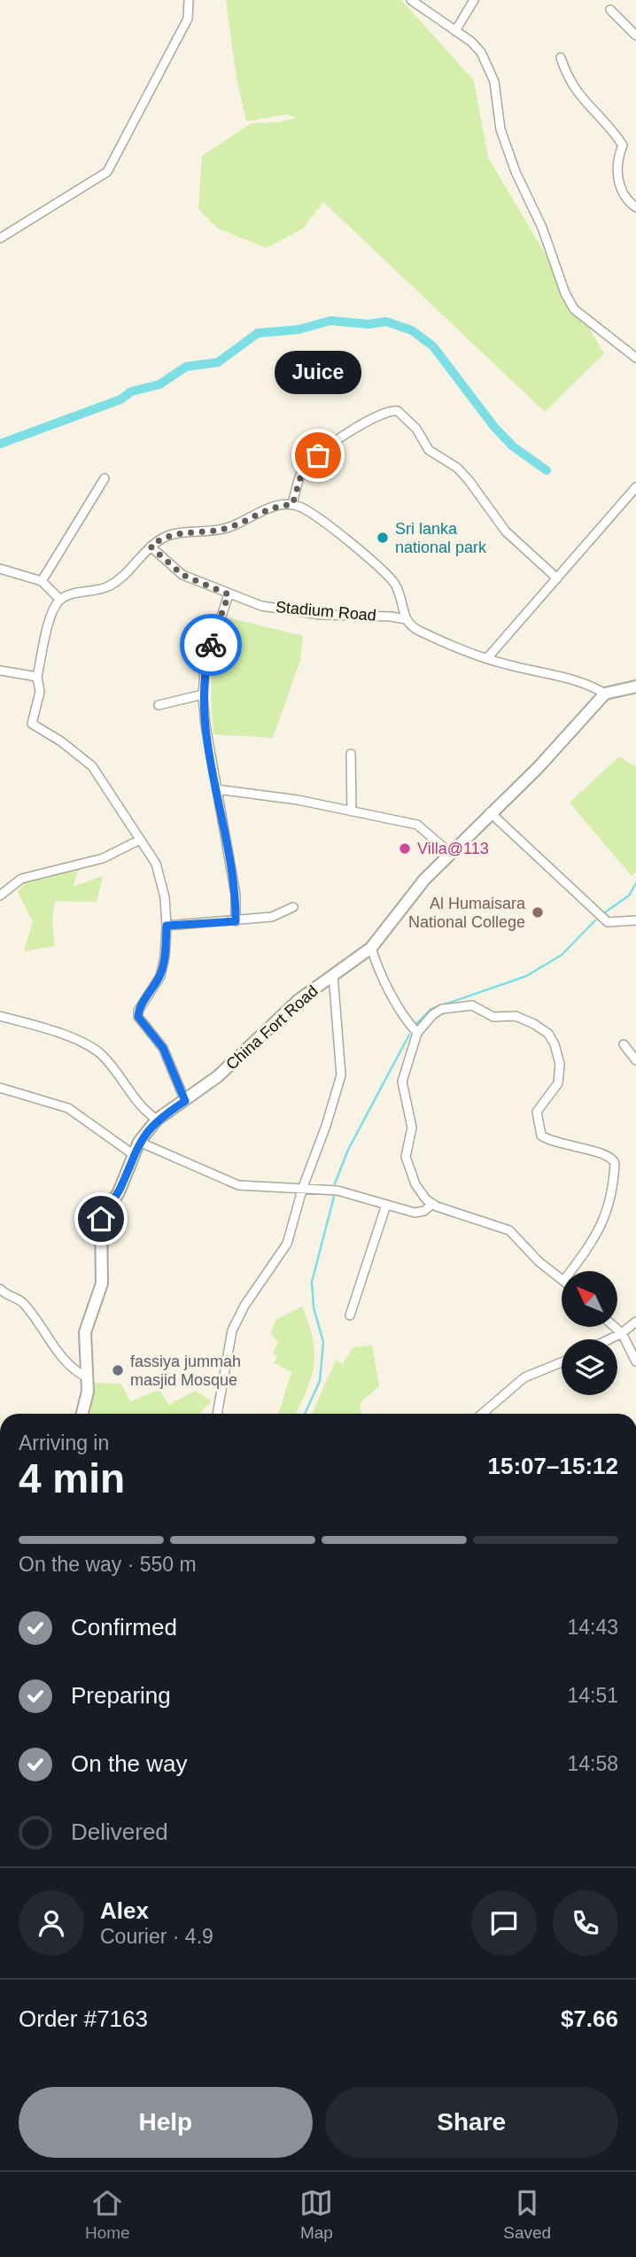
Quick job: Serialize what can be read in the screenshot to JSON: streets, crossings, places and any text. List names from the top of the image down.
{
  "streets": {
    "street": ["Stadium Road", "China Fort Road"]
  },
  "places": [
    "Juice",
    "Sri lanka national park",
    "Villa@113",
    "Al Humaisara National College",
    "fassiya jummah masjid Mosque"
  ],
  "north": "top left",
  "page": {
    "bubble": "Juice",
    "heading": ["4 min", "Arriving in", "15:07–15:12"],
    "panel": [
      "Alex",
      "Courier · 4.9",
      "Order #7163",
      "$7.66"
    ],
    "bar": "On the way · 550 m",
    "list": [
      ["Confirmed", "14:43"],
      ["Preparing", "14:51"],
      ["On the way", "14:58"],
      "Delivered"
    ],
    "buttons": ["Help", "Share"],
    "tabs": ["Home", "Map", "Saved"]
  }
}
